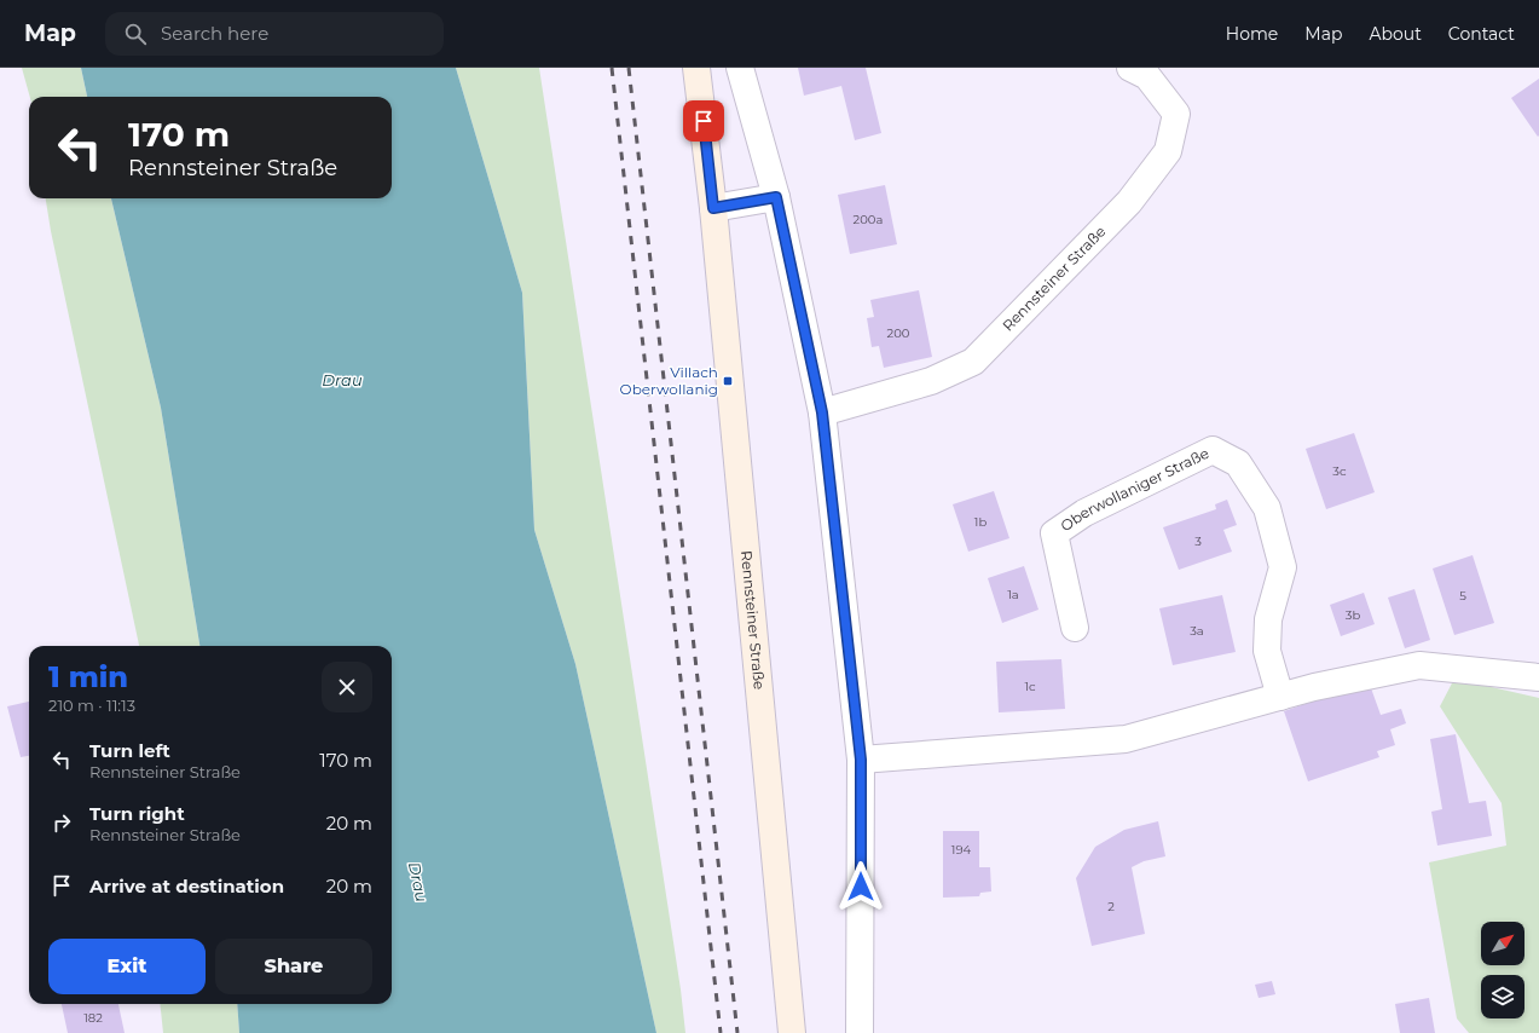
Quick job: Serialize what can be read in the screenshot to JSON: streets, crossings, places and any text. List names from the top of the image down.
{
  "streets": {
    "main road": ["Rennsteiner Straße"],
    "street": ["Oberwollaniger Straße"]
  },
  "water": ["Drau"],
  "places": {
    "transit": ["Villach Oberwollanig"]
  },
  "house_numbers": [
    "200a",
    "200",
    "3c",
    "1b",
    "3",
    "1a",
    "5",
    "3b",
    "3a",
    "1c",
    "194",
    "2",
    "182"
  ],
  "north": "top right",
  "page": {
    "header": "Map",
    "search": "Search here",
    "nav": [
      "Home",
      "Map",
      "About",
      "Contact"
    ],
    "turn": ["170 m", "Rennsteiner Straße"],
    "heading": ["1 min", "210 m · 11:13"],
    "list": [
      {
        "name": "Turn left",
        "note": "Rennsteiner Straße",
        "value": "170 m"
      },
      {
        "name": "Turn right",
        "note": "Rennsteiner Straße",
        "value": "20 m"
      },
      {
        "name": "Arrive at destination",
        "value": "20 m"
      }
    ],
    "buttons": ["Exit", "Share"]
  }
}
